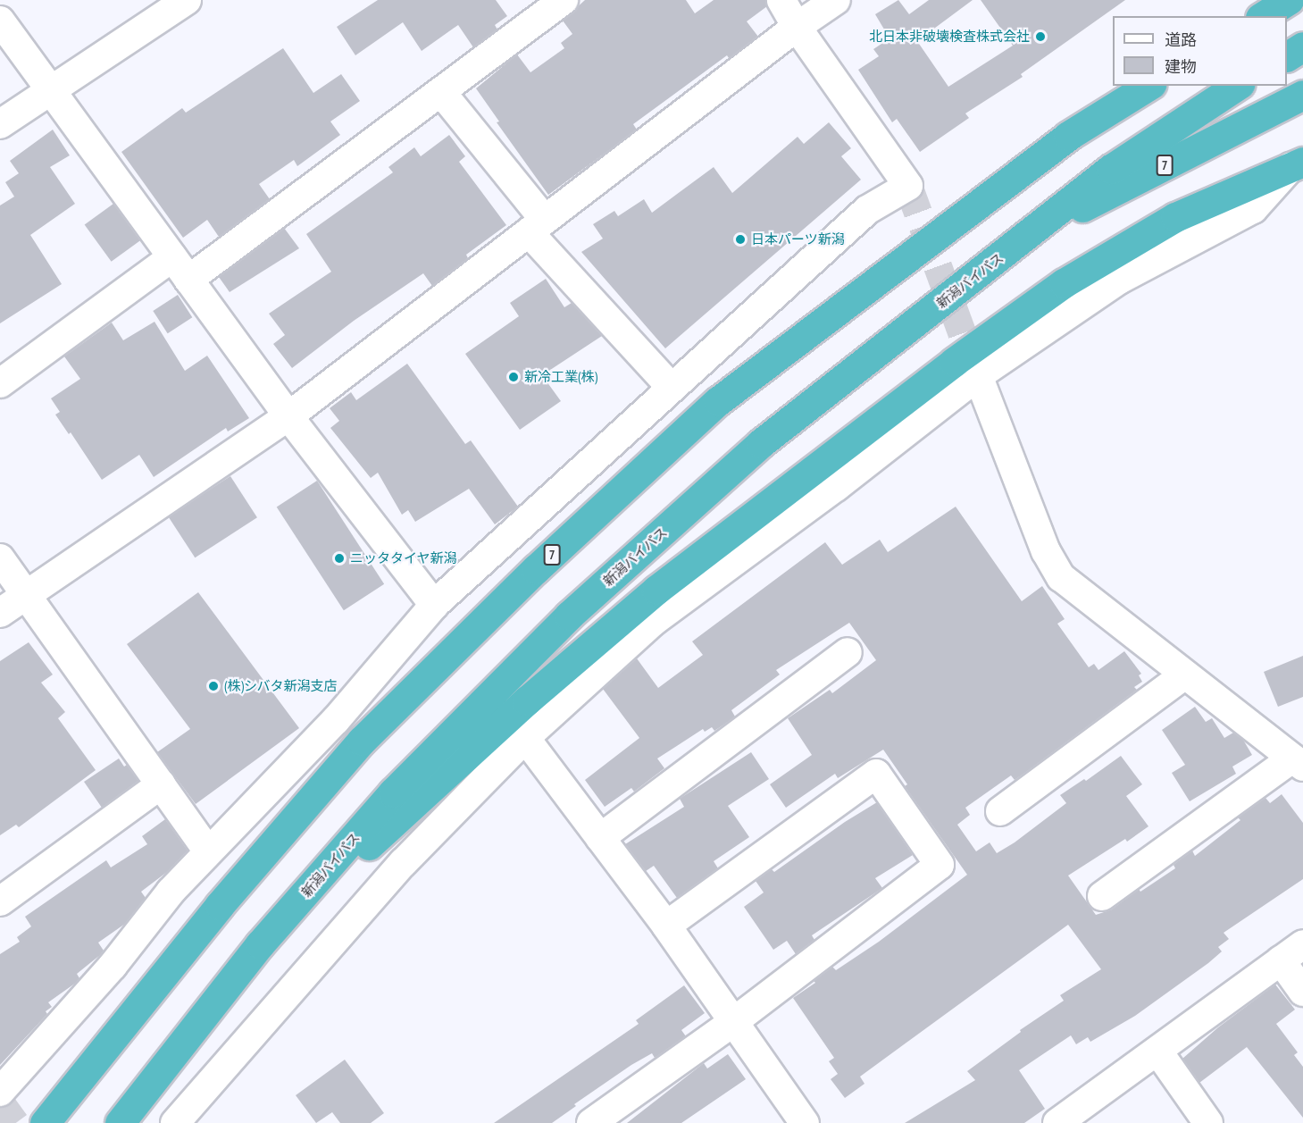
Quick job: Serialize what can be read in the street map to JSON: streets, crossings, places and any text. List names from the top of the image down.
{
  "streets": {
    "highway": ["7", "新潟バイパス"]
  },
  "crossings": [
    ["7", "新潟バイパス"]
  ],
  "places": [
    "北日本非破壊検査株式会社",
    "日本パーツ新潟",
    "新冷工業(株)",
    "ニッタタイヤ新潟",
    "(株)シバタ新潟支店"
  ],
  "legend": ["道路", "建物"]
}
